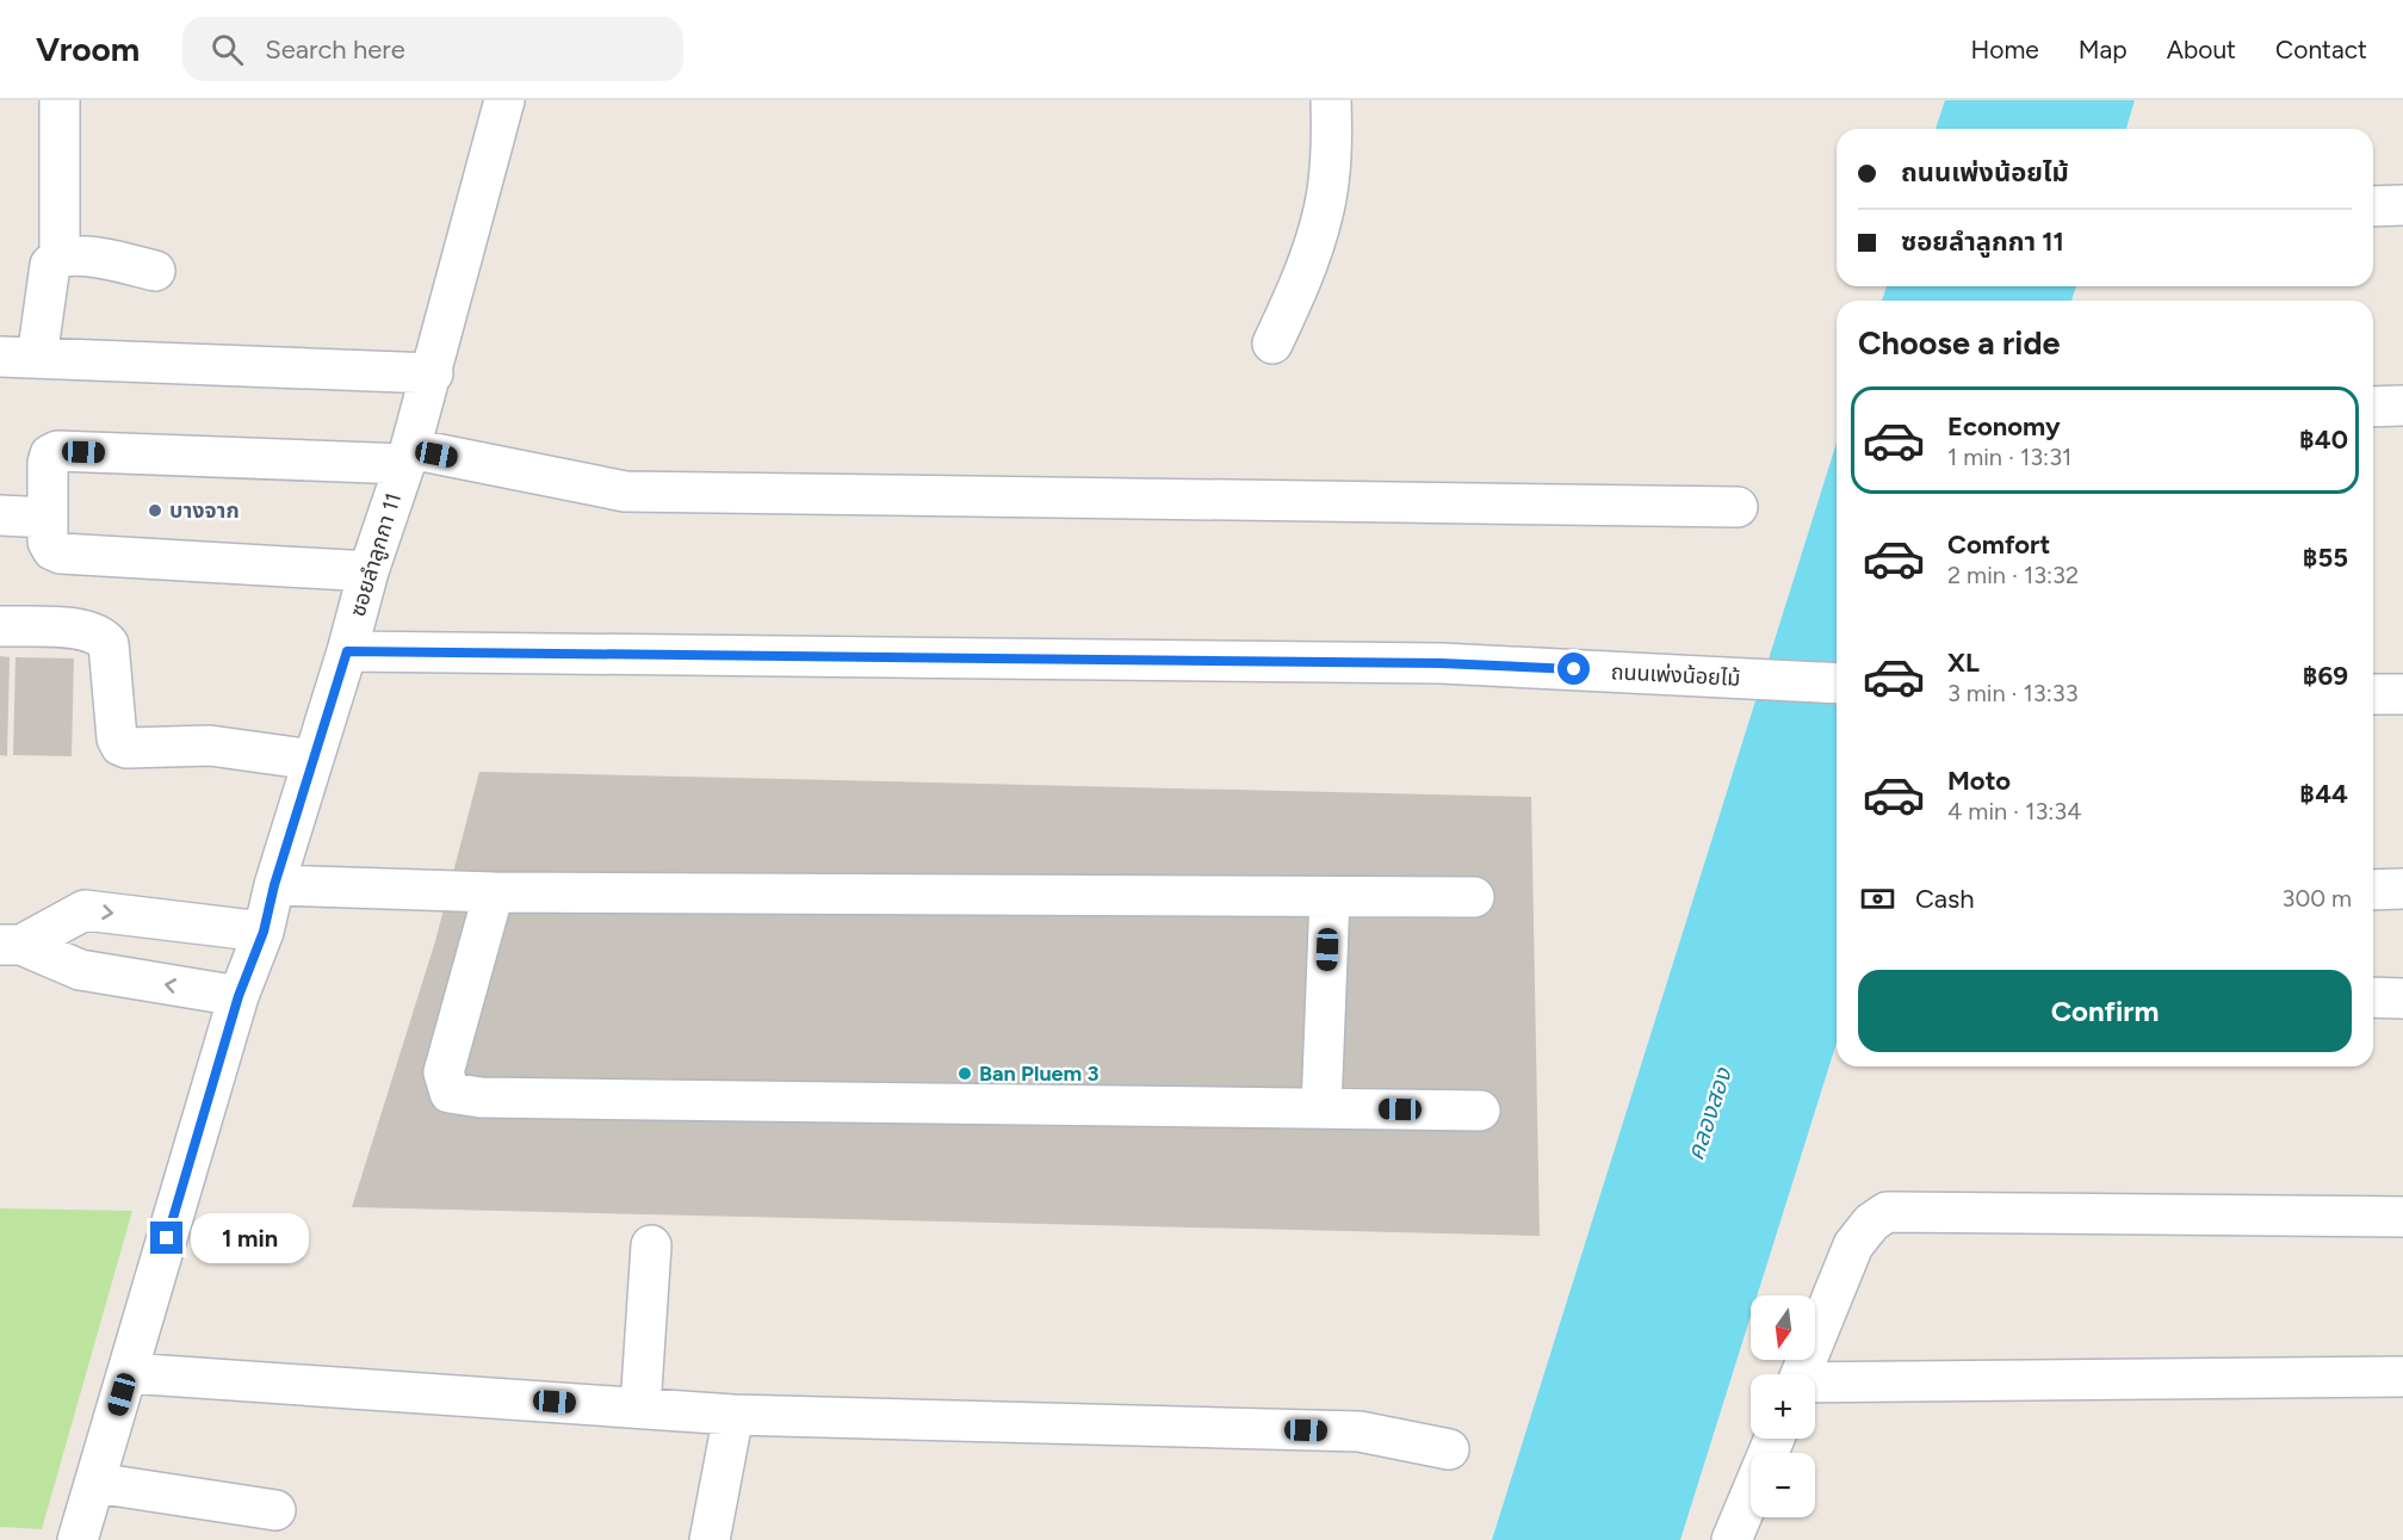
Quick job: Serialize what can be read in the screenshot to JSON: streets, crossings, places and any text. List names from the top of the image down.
{
  "streets": {
    "street": ["ซอยลำลูกกา 11", "ถนนเพ่งน้อยไม้"]
  },
  "crossings": [
    ["ซอยลำลูกกา 11", "ถนนเพ่งน้อยไม้"]
  ],
  "water": ["คลองสอง"],
  "places": ["บางจาก", "Ban Pluem 3"],
  "north": "bottom",
  "page": {
    "header": "Vroom",
    "search": "Search here",
    "nav": [
      "Home",
      "Map",
      "About",
      "Contact"
    ],
    "banner": ["ถนนเพ่งน้อยไม้", "ซอยลำลูกกา 11"],
    "heading": "Choose a ride",
    "list": [
      {
        "name": "Economy",
        "note": "1 min · 13:31",
        "value": "฿40"
      },
      {
        "name": "Comfort",
        "note": "2 min · 13:32",
        "value": "฿55"
      },
      {
        "name": "XL",
        "note": "3 min · 13:33",
        "value": "฿69"
      },
      {
        "name": "Moto",
        "note": "4 min · 13:34",
        "value": "฿44"
      }
    ],
    "pay": ["Cash", "300 m"],
    "buttons": "Confirm",
    "bubble": "1 min",
    "map_buttons": ["+", "−"]
  }
}
